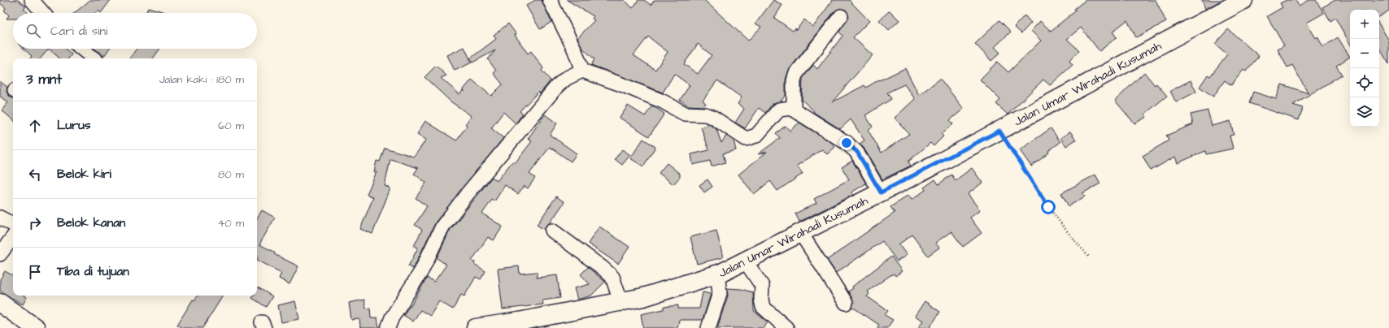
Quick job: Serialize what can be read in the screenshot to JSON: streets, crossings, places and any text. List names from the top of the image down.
{
  "streets": {
    "main road": ["Jalan Umar Wirahadi Kusumah"]
  },
  "page": {
    "map_buttons": ["+", "−"],
    "search": "Cari di sini",
    "heading": ["3 mnt", "Jalan kaki · 180 m"],
    "list": [
      ["Lurus", "60 m"],
      ["Belok kiri", "80 m"],
      ["Belok kanan", "40 m"],
      "Tiba di tujuan"
    ]
  }
}
